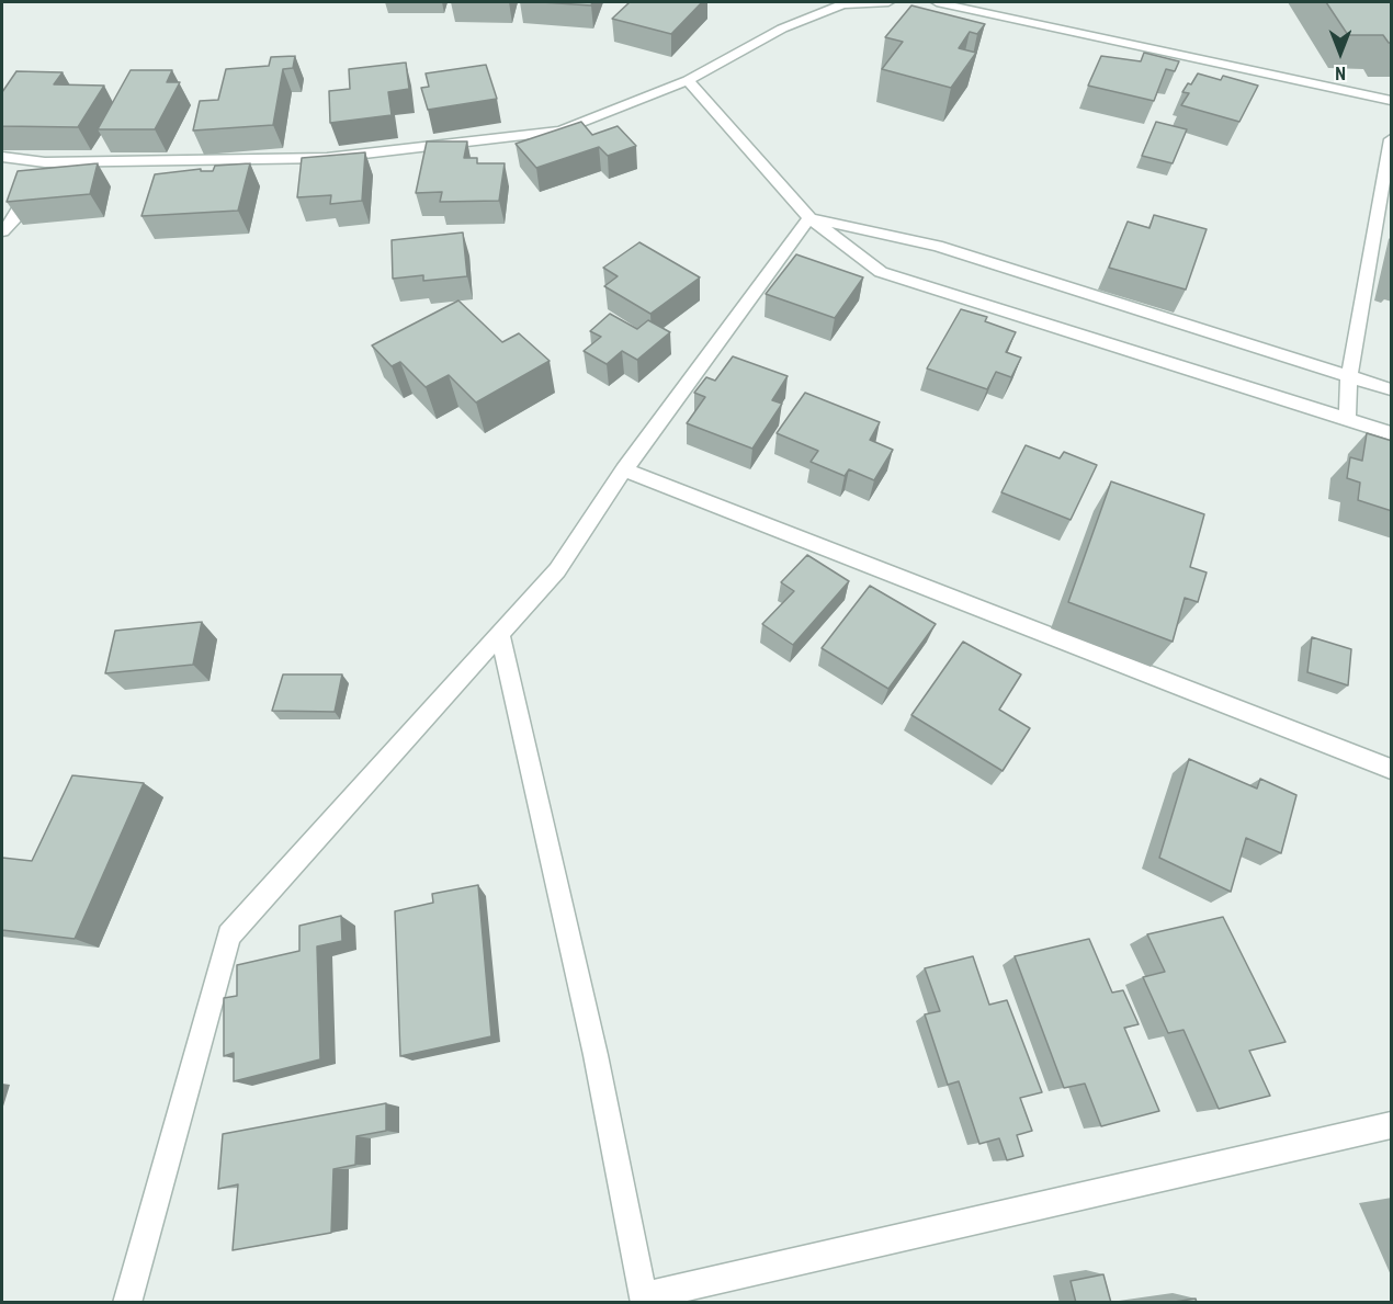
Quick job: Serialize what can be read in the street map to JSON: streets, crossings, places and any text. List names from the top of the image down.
{
  "north": "bottom"
}
